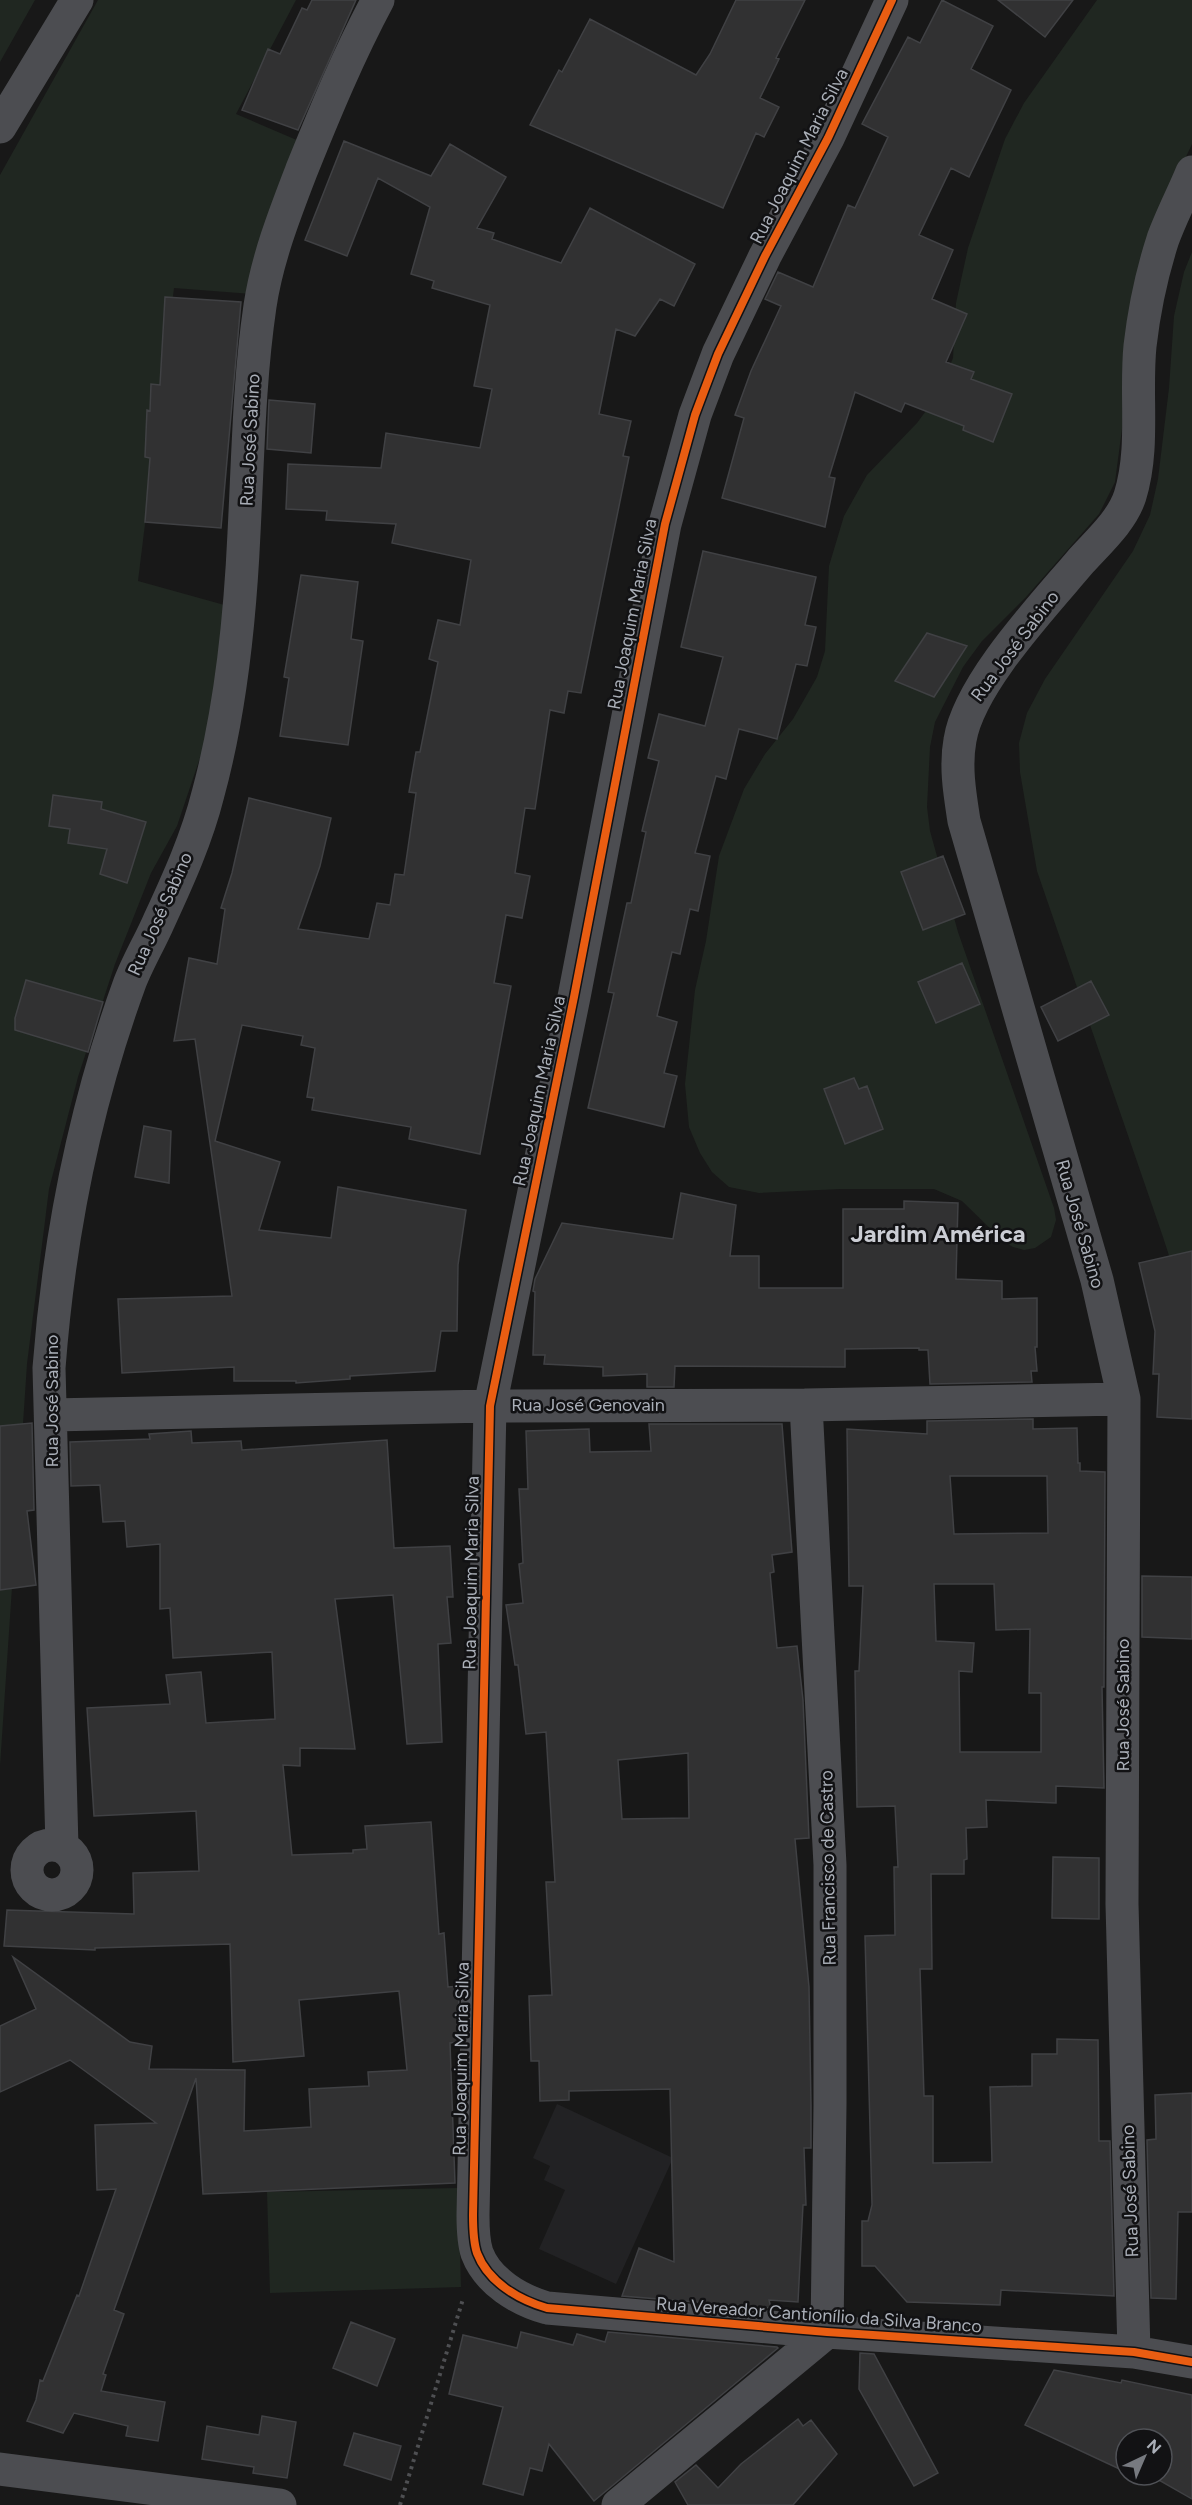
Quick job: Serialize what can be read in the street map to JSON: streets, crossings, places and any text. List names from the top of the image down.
{
  "streets": {
    "street": [
      "Rua Joaquim Maria Silva",
      "Rua José Sabino",
      "Rua José Genovain",
      "Rua Francisco de Castro",
      "Rua Vereador Cantionílio da Silva Branco"
    ]
  },
  "crossings": [
    ["Rua Joaquim Maria Silva", "Rua José Genovain"],
    ["Rua Joaquim Maria Silva", "Rua Vereador Cantionílio da Silva Branco"],
    ["Rua José Sabino", "Rua José Genovain"],
    ["Rua José Sabino", "Rua Vereador Cantionílio da Silva Branco"],
    ["Rua José Genovain", "Rua Francisco de Castro"],
    ["Rua Francisco de Castro", "Rua Vereador Cantionílio da Silva Branco"]
  ],
  "districts": ["Jardim América"],
  "north": "top right"
}
